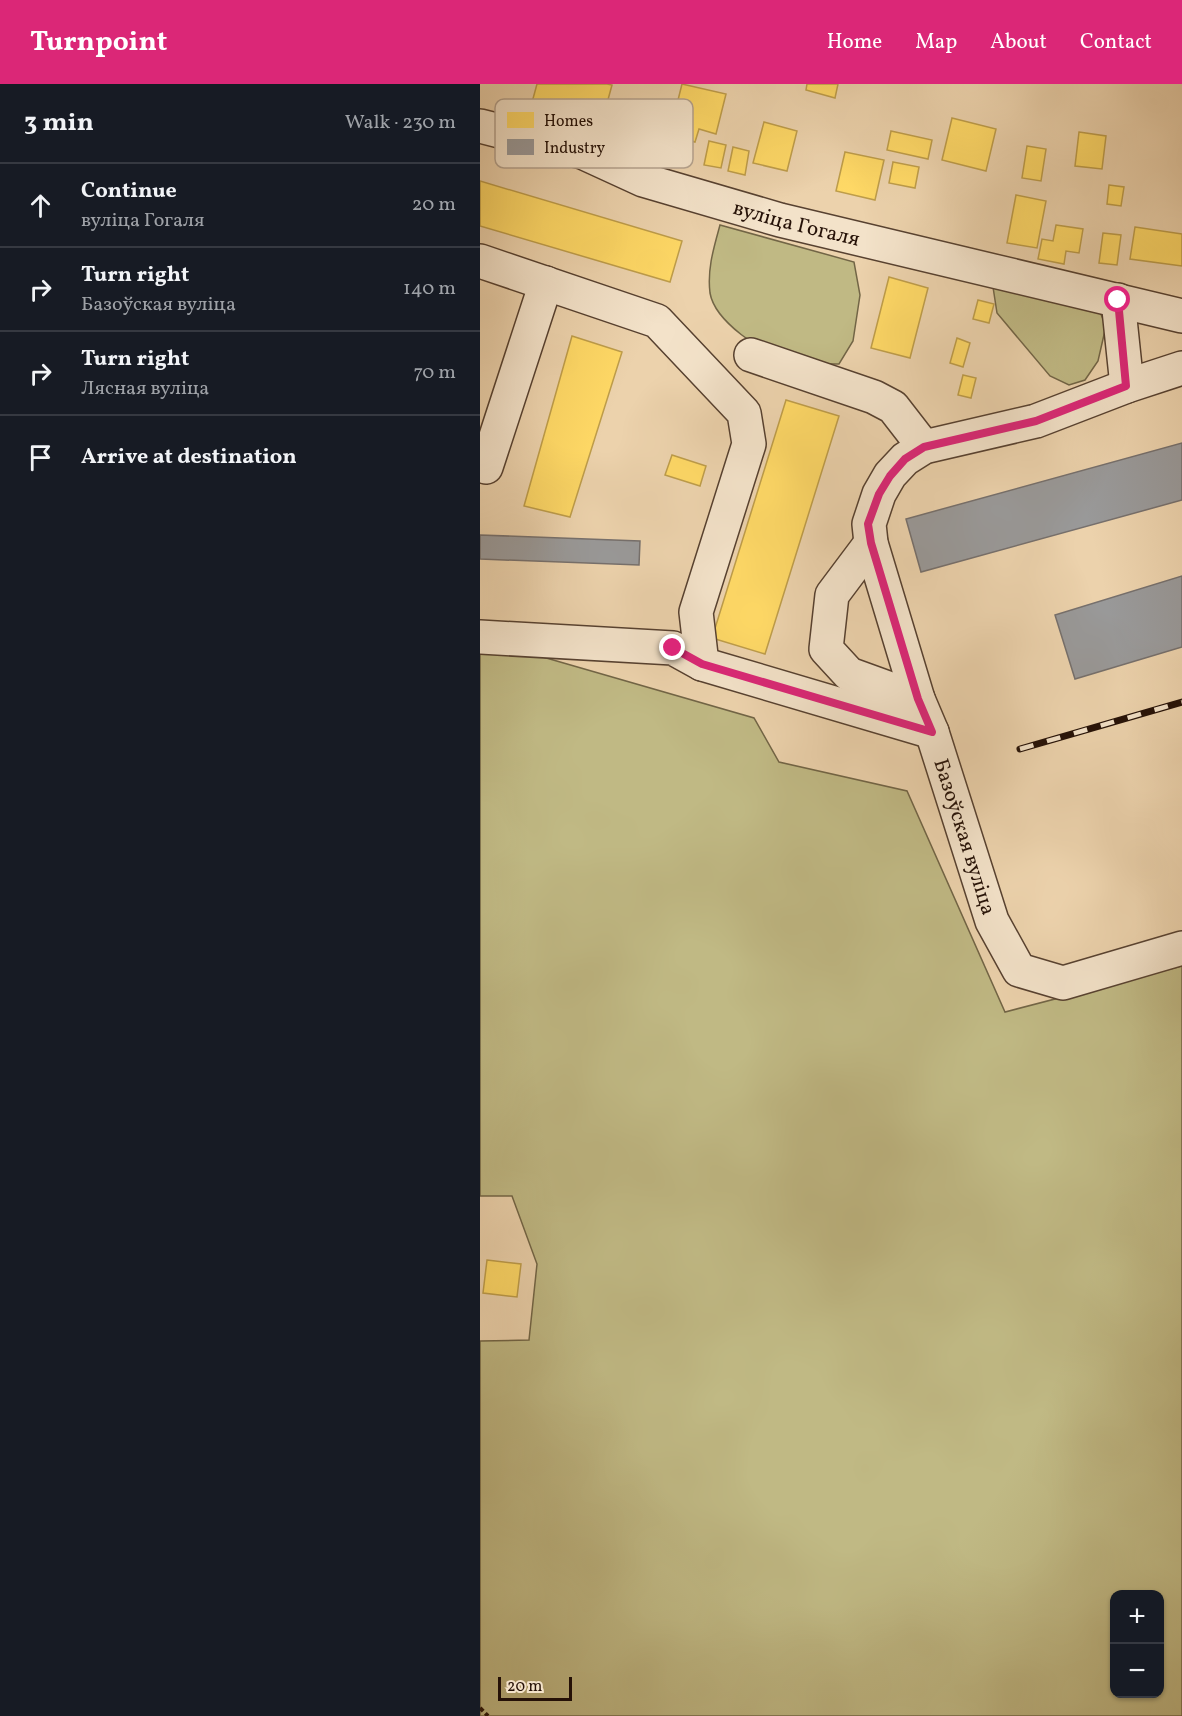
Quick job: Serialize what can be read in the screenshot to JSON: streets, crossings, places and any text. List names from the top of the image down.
{
  "streets": {
    "street": ["вуліца Гогаля", "Базоўская вуліца"]
  },
  "legend": ["Homes", "Industry"],
  "scale_bar": "20 m",
  "page": {
    "header": "Turnpoint",
    "nav": [
      "Home",
      "Map",
      "About",
      "Contact"
    ],
    "heading": ["3 min", "Walk · 230 m"],
    "list": [
      ["Continue", "вуліца Гогаля", "20 m"],
      ["Turn right", "Базоўская вуліца", "140 m"],
      ["Turn right", "Лясная вуліца", "70 m"],
      "Arrive at destination"
    ],
    "map_buttons": ["+", "−"],
    "scale": "20 m"
  }
}
